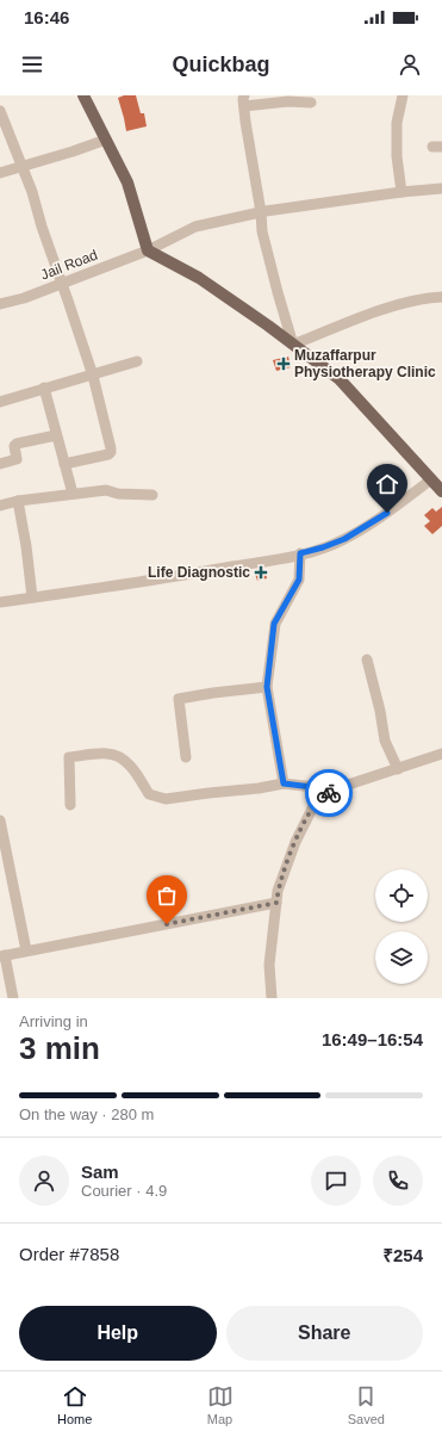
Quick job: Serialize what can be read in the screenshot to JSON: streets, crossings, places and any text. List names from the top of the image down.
{
  "streets": {
    "street": ["Jail Road"]
  },
  "places": {
    "health": ["Muzaffarpur Physiotherapy Clinic", "Life Diagnostic"]
  },
  "page": {
    "status": "16:46",
    "header": "Quickbag",
    "heading": ["3 min", "Arriving in", "16:49–16:54"],
    "panel": [
      "Sam",
      "Courier · 4.9",
      "Order #7858",
      "₹254"
    ],
    "bar": "On the way · 280 m",
    "buttons": ["Help", "Share"],
    "tabs": ["Home", "Map", "Saved"]
  }
}
